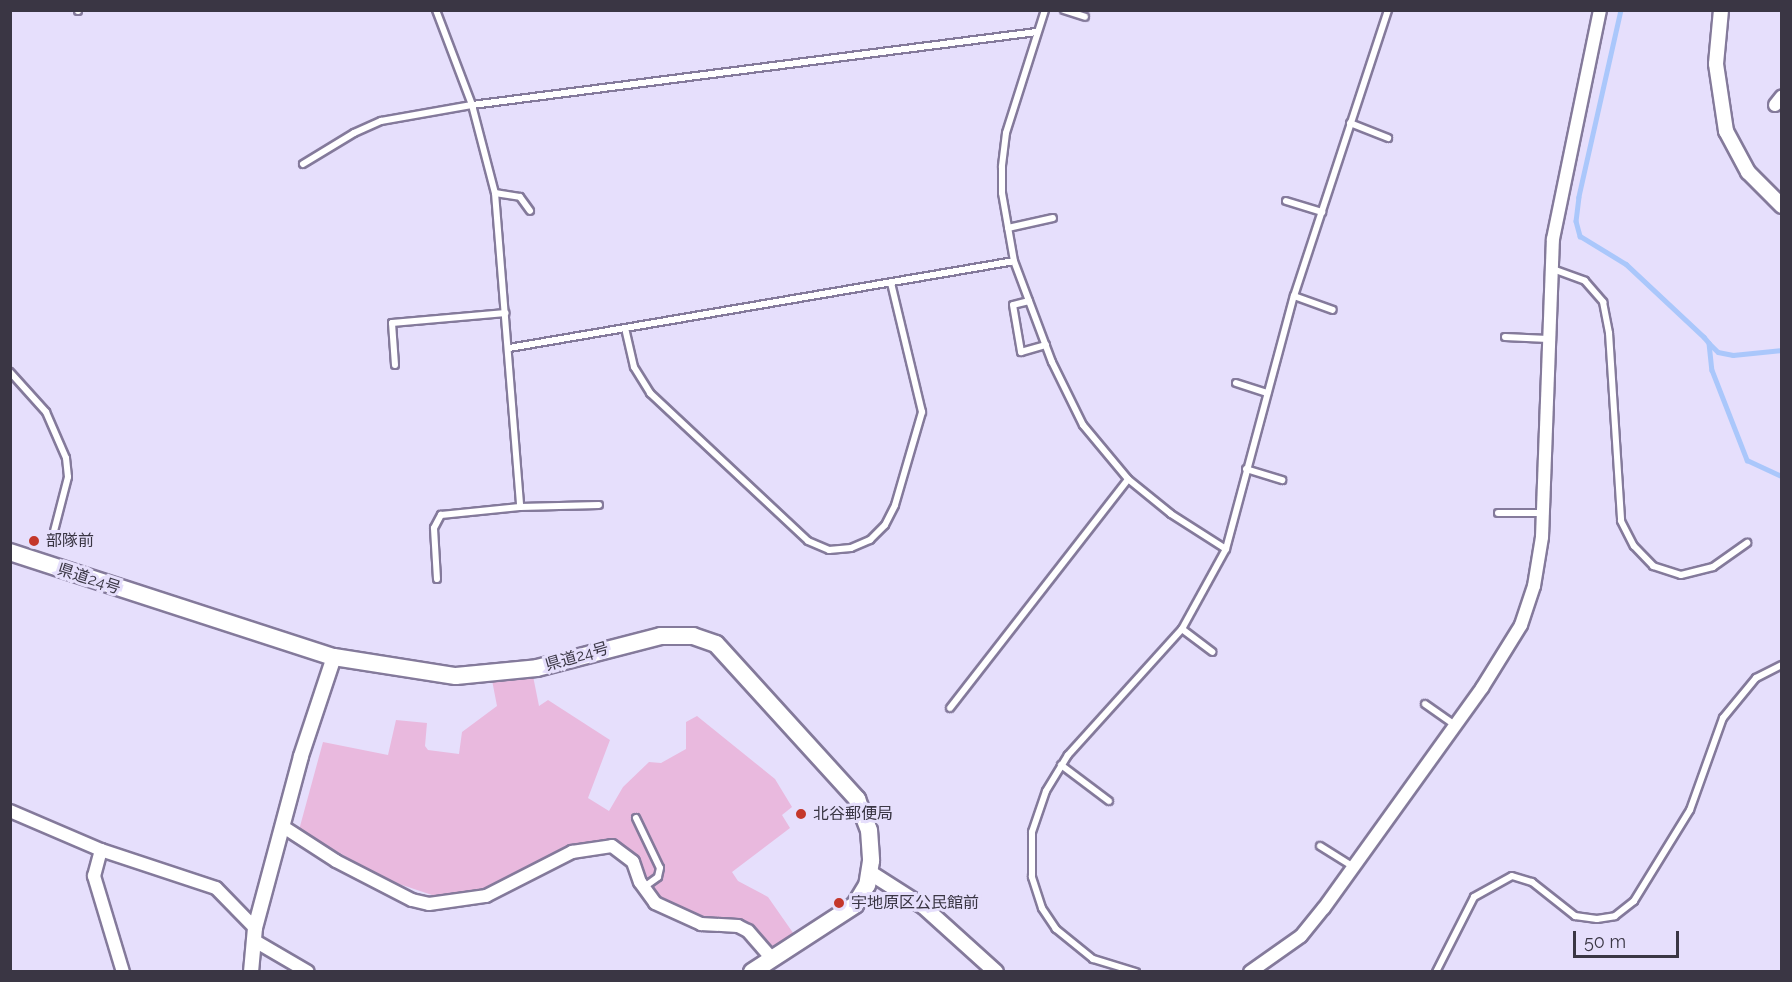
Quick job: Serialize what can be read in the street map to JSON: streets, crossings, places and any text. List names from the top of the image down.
{
  "streets": {
    "main road": ["県道24号"]
  },
  "places": ["部隊前", "北谷郵便局", "宇地原区公民館前"],
  "scale_bar": "50 m"
}
